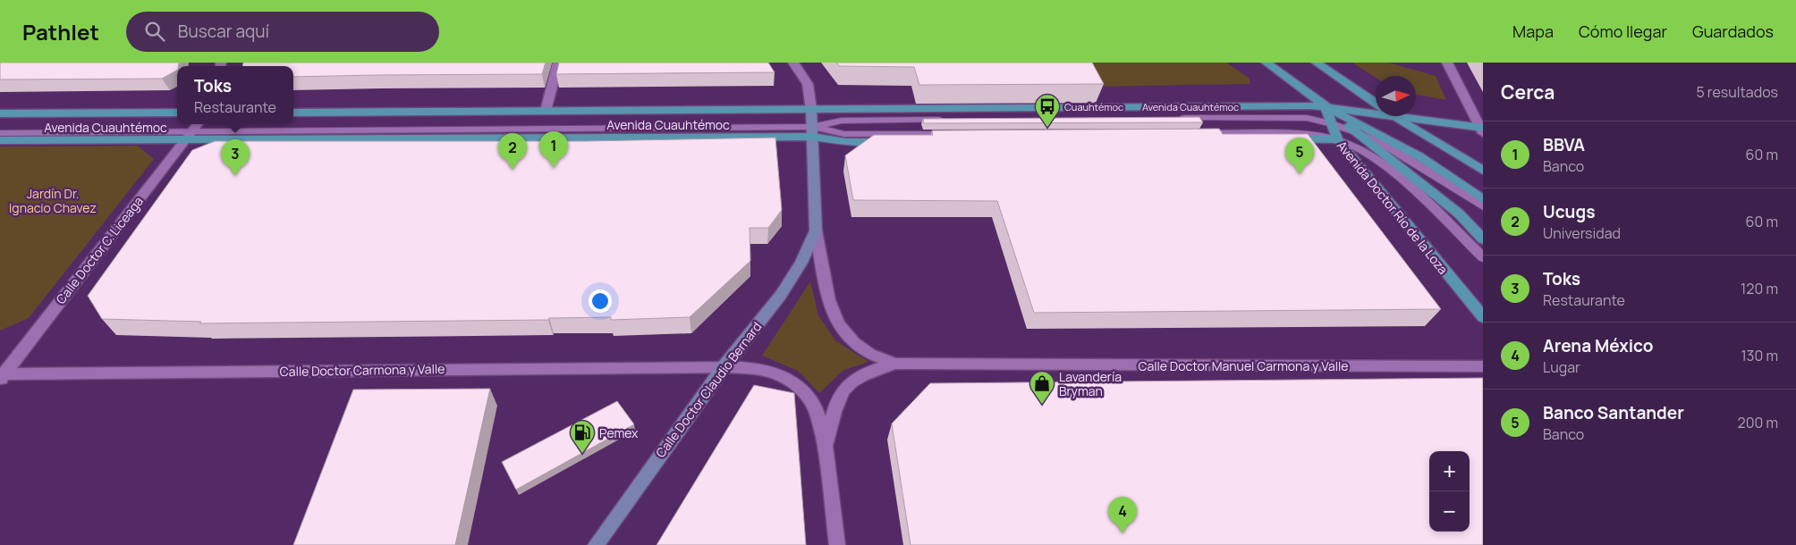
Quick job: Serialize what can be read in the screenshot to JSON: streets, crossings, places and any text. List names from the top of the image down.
{
  "streets": {
    "main road": ["Avenida Cuauhtémoc", "Avenida Doctor Río de la Loza"],
    "street": [
      "Calle Doctor C. Liceaga",
      "Calle Doctor Manuel Carmona y Valle",
      "Calle Doctor Carmona y Valle",
      "Calle Doctor Claudio Bernard"
    ]
  },
  "crossings": [
    ["Avenida Cuauhtémoc", "Avenida Doctor Río de la Loza"],
    ["Avenida Cuauhtémoc", "Calle Doctor C. Liceaga"],
    ["Calle Doctor C. Liceaga", "Calle Doctor Carmona y Valle"],
    ["Calle Doctor Carmona y Valle", "Calle Doctor Claudio Bernard"]
  ],
  "parks": ["Jardín Dr. Ignacio Chavez"],
  "places": {
    "bus stop": ["Cuauhtémoc"],
    "shop": ["Lavandería Bryman"],
    "fuel station": ["Pemex"]
  },
  "north": "right",
  "page": {
    "header": "Pathlet",
    "search": "Buscar aquí",
    "nav": ["Mapa", "Cómo llegar", "Guardados"],
    "heading": ["Cerca", "5 resultados"],
    "popup": ["Toks", "Restaurante"],
    "list": [
      {
        "mark": "1",
        "name": "BBVA",
        "note": "Banco",
        "value": "60 m"
      },
      {
        "mark": "2",
        "name": "Ucugs",
        "note": "Universidad",
        "value": "60 m"
      },
      {
        "mark": "3",
        "name": "Toks",
        "note": "Restaurante",
        "value": "120 m"
      },
      {
        "mark": "4",
        "name": "Arena México",
        "note": "Lugar",
        "value": "130 m"
      },
      {
        "mark": "5",
        "name": "Banco Santander",
        "note": "Banco",
        "value": "200 m"
      }
    ],
    "pins": [
      "1",
      "2",
      "5",
      "3",
      "4"
    ],
    "map_buttons": ["+", "−"]
  }
}
